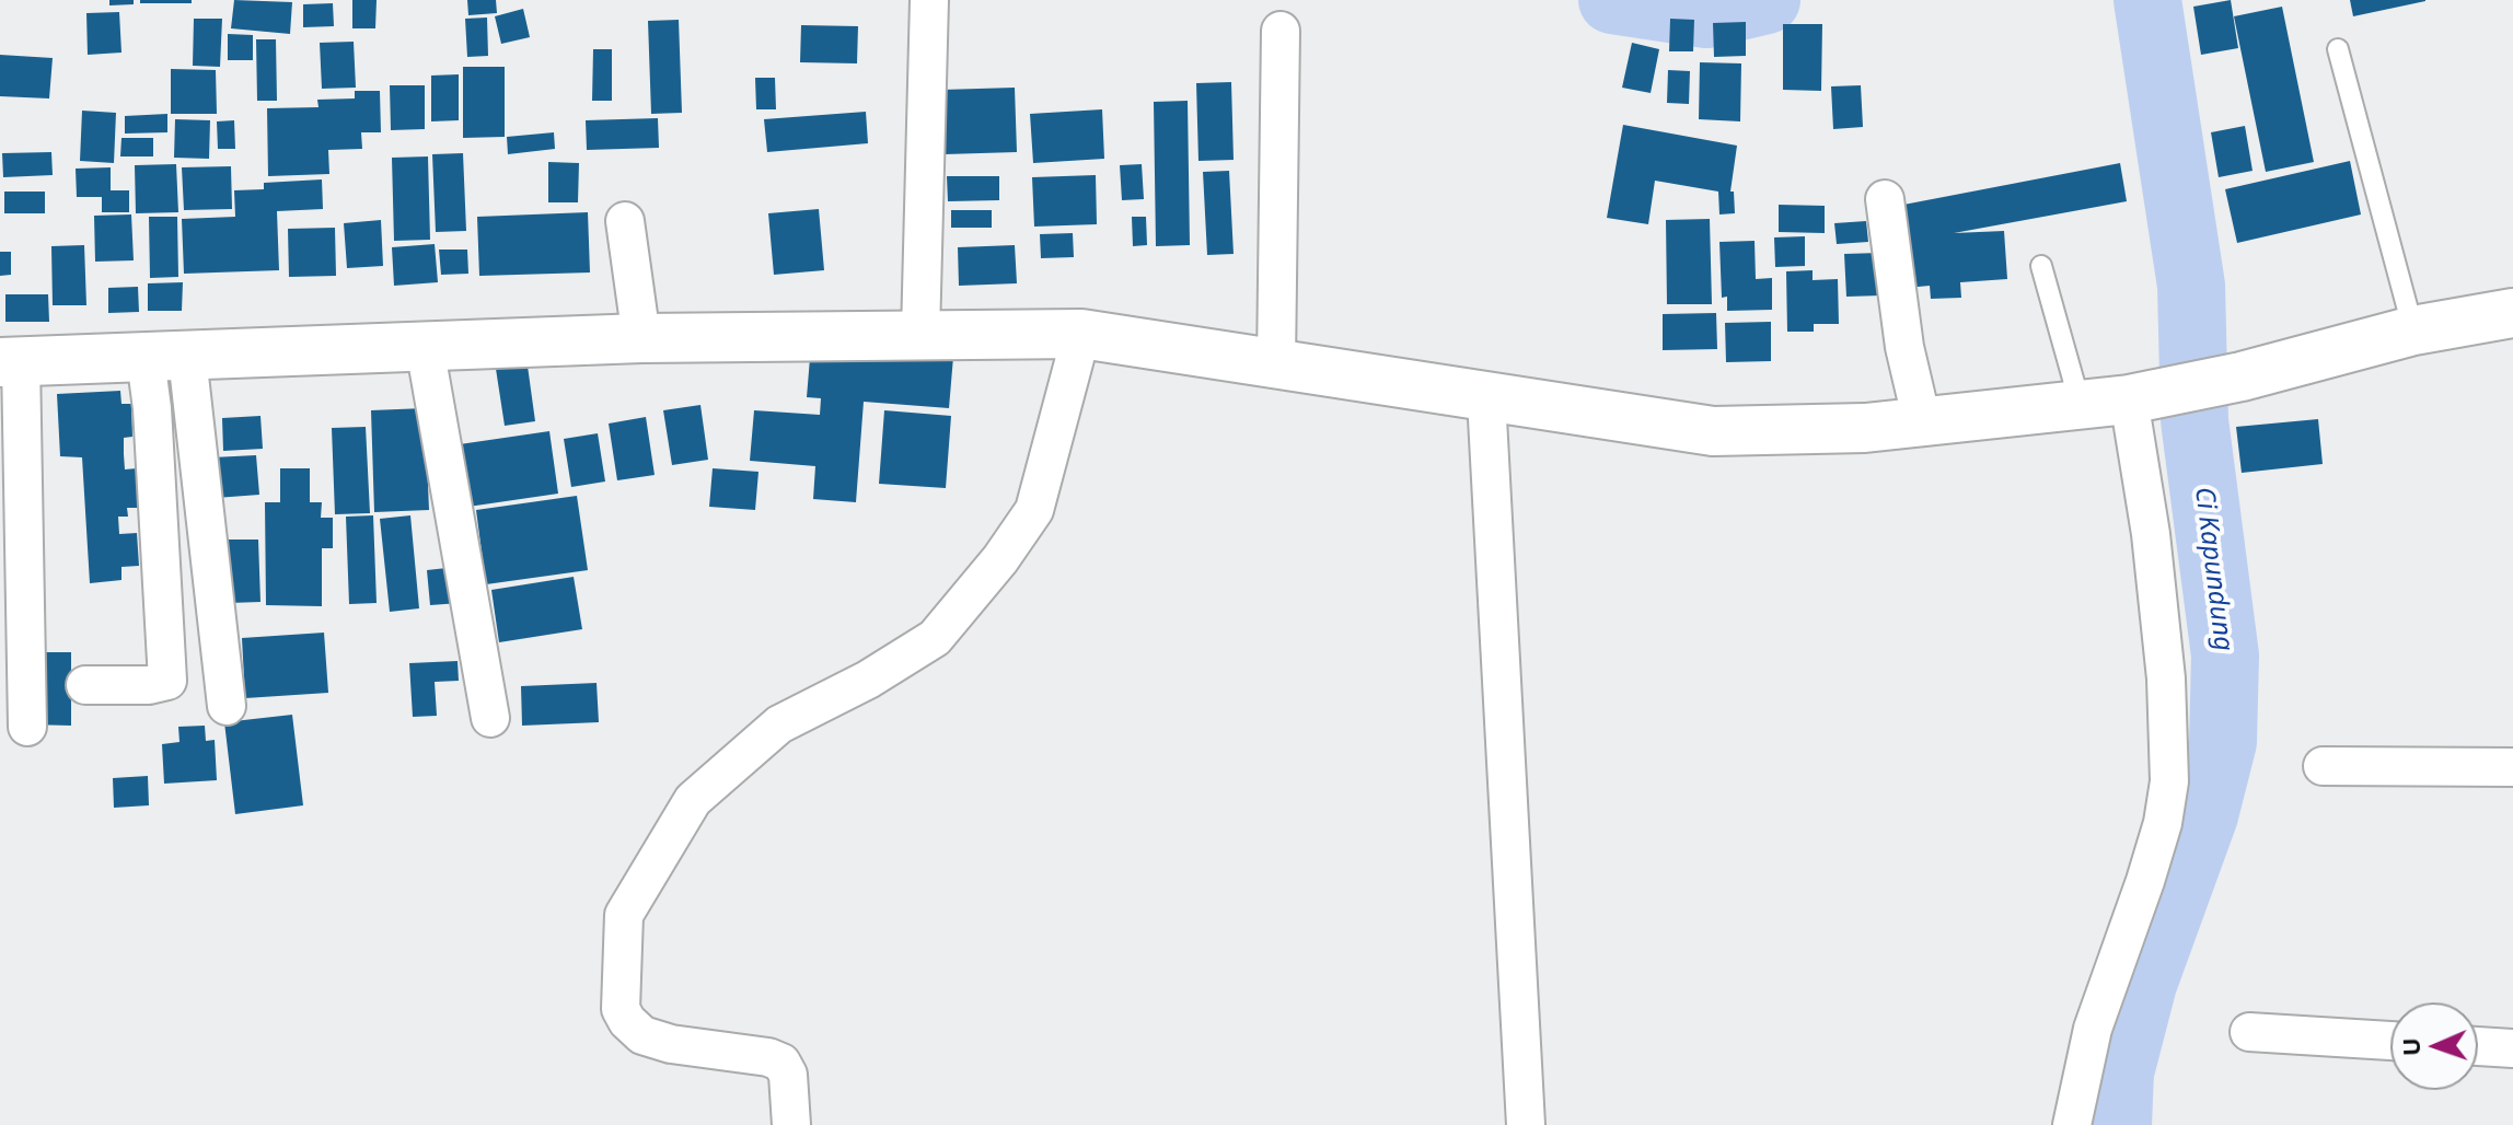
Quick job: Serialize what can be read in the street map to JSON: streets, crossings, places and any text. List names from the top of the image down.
{
  "water": ["Ci Kapundung"],
  "north": "left"
}
